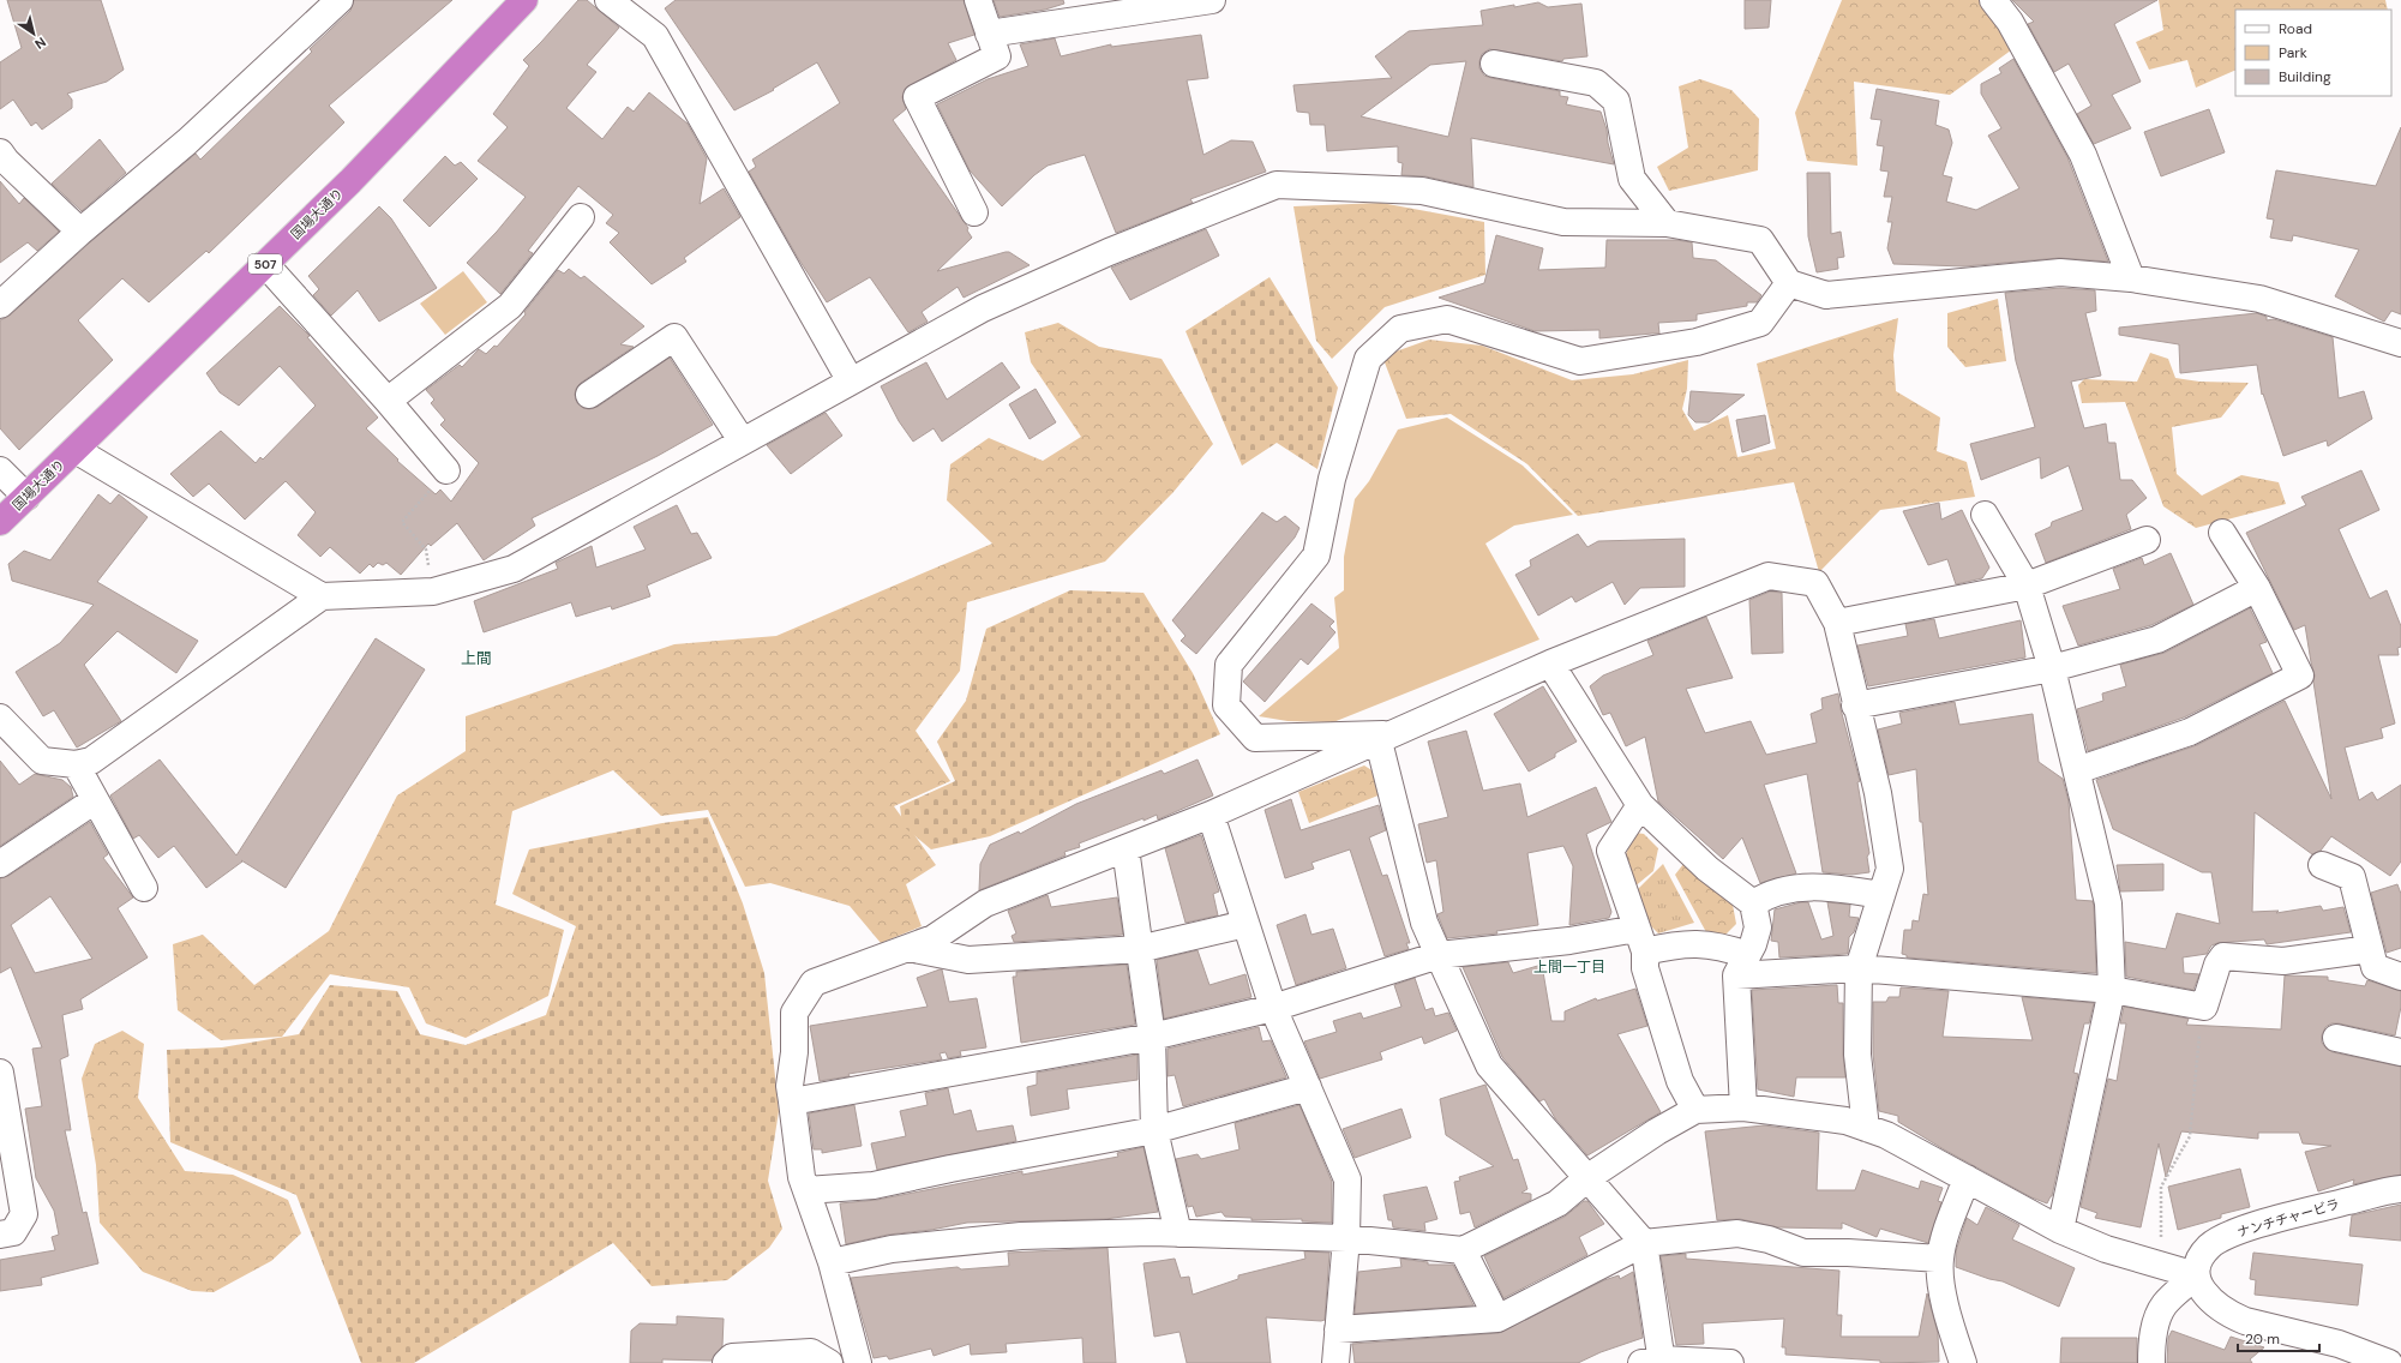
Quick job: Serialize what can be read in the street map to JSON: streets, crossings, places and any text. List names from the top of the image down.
{
  "streets": {
    "highway": ["国場大通り", "507"],
    "street": ["ナンチチャービラ"]
  },
  "districts": ["上間", "上間一丁目"],
  "legend": ["Road", "Park", "Building"],
  "scale_bar": "20 m",
  "north": "bottom right"
}
